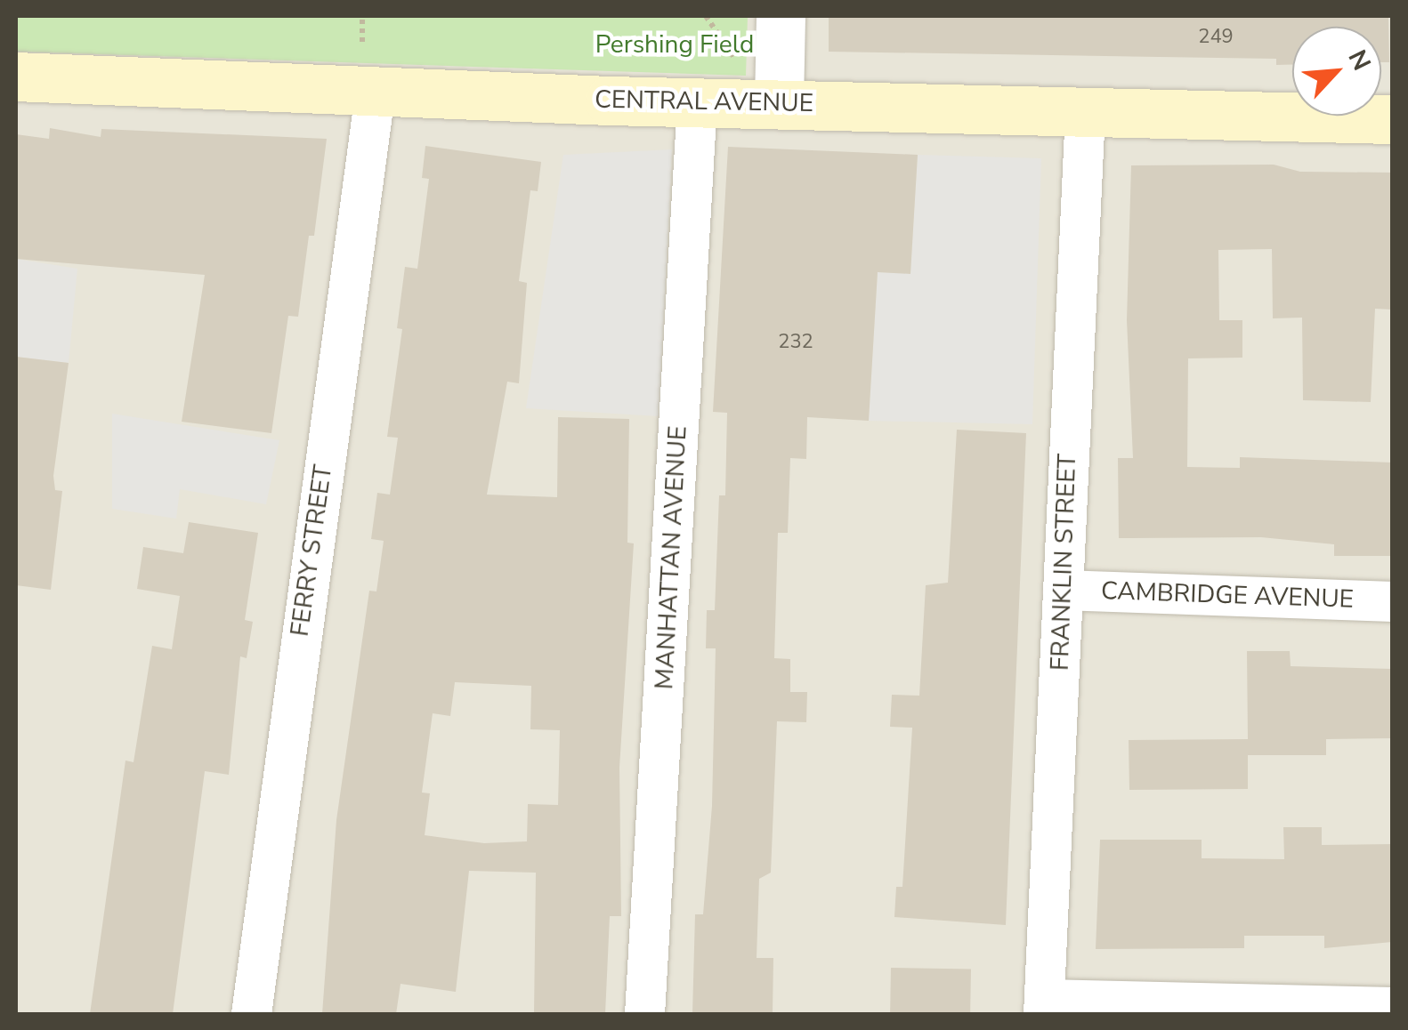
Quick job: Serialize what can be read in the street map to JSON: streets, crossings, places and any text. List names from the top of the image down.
{
  "streets": {
    "main road": ["CENTRAL AVENUE"],
    "street": [
      "FERRY STREET",
      "MANHATTAN AVENUE",
      "FRANKLIN STREET",
      "CAMBRIDGE AVENUE"
    ]
  },
  "crossings": [
    ["CENTRAL AVENUE", "FERRY STREET"],
    ["CENTRAL AVENUE", "MANHATTAN AVENUE"],
    ["CENTRAL AVENUE", "FRANKLIN STREET"],
    ["FRANKLIN STREET", "CAMBRIDGE AVENUE"]
  ],
  "parks": ["Pershing Field"],
  "house_numbers": ["249", "232"],
  "north": "top right"
}
